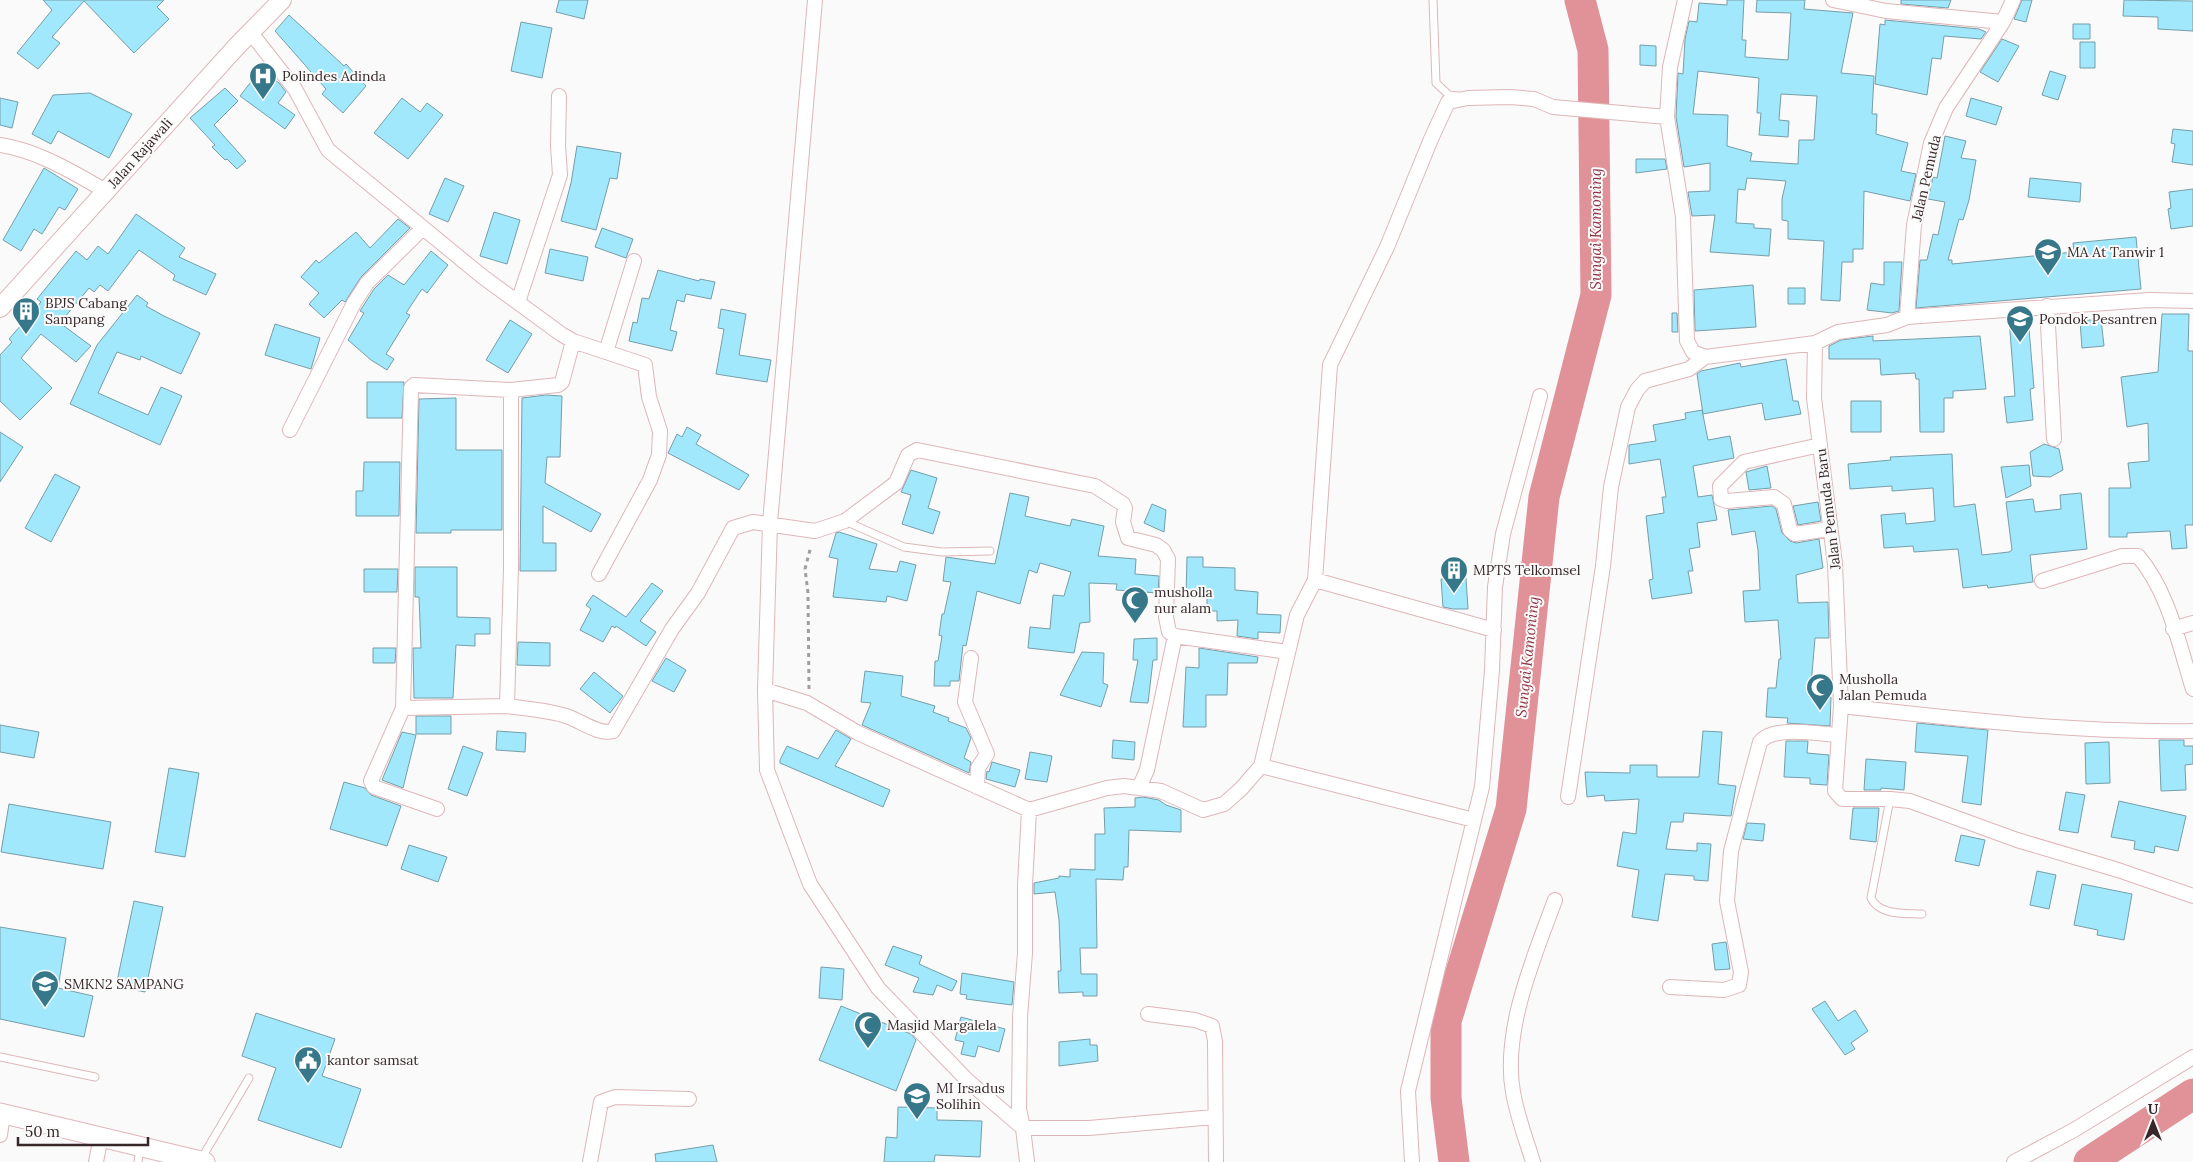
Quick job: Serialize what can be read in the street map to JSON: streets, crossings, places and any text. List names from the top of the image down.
{
  "streets": {
    "street": ["Jalan Rajawali", "Jalan Pemuda", "Jalan Pemuda Baru"]
  },
  "water": ["Sungai Kamoning"],
  "places": {
    "hospital": ["Polindes Adinda"],
    "school or university": [
      "MA At Tanwir 1",
      "Pondok Pesantren",
      "SMKN2 SAMPANG",
      "MI Irsadus Solihin"
    ],
    "building": ["BPJS Cabang Sampang", "MPTS Telkomsel"],
    "mosque": ["musholla nur alam", "Musholla Jalan Pemuda", "Masjid Margalela"],
    "public building": ["kantor samsat"]
  },
  "scale_bar": "50 m",
  "north": "top"
}
